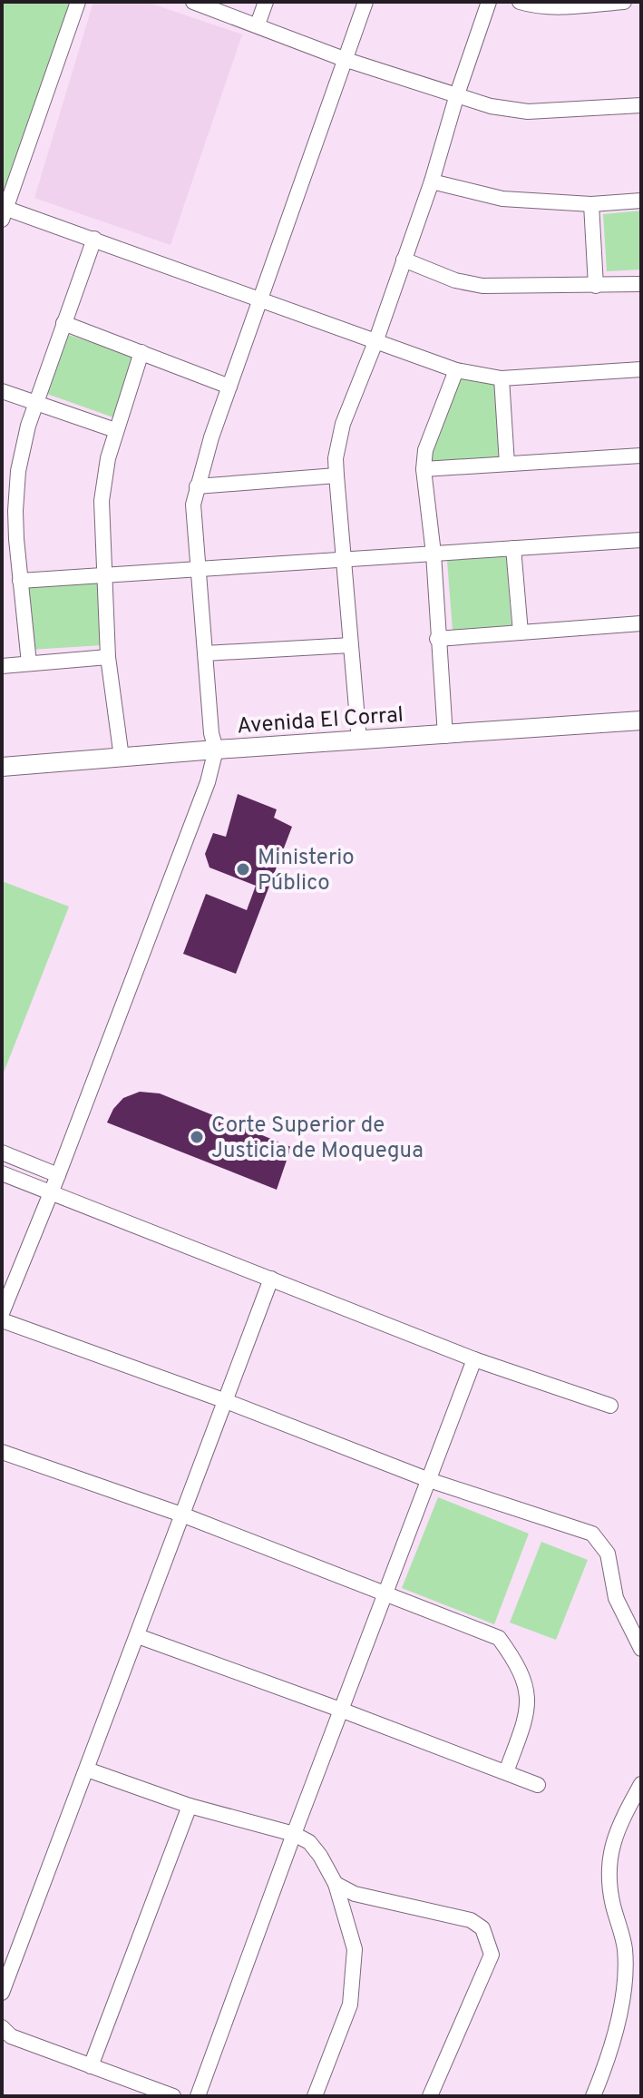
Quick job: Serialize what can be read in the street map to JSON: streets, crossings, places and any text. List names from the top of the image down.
{
  "streets": {
    "street": ["Avenida El Corral"]
  },
  "places": ["Ministerio Público", "Corte Superior de Justicia de Moquegua"]
}
